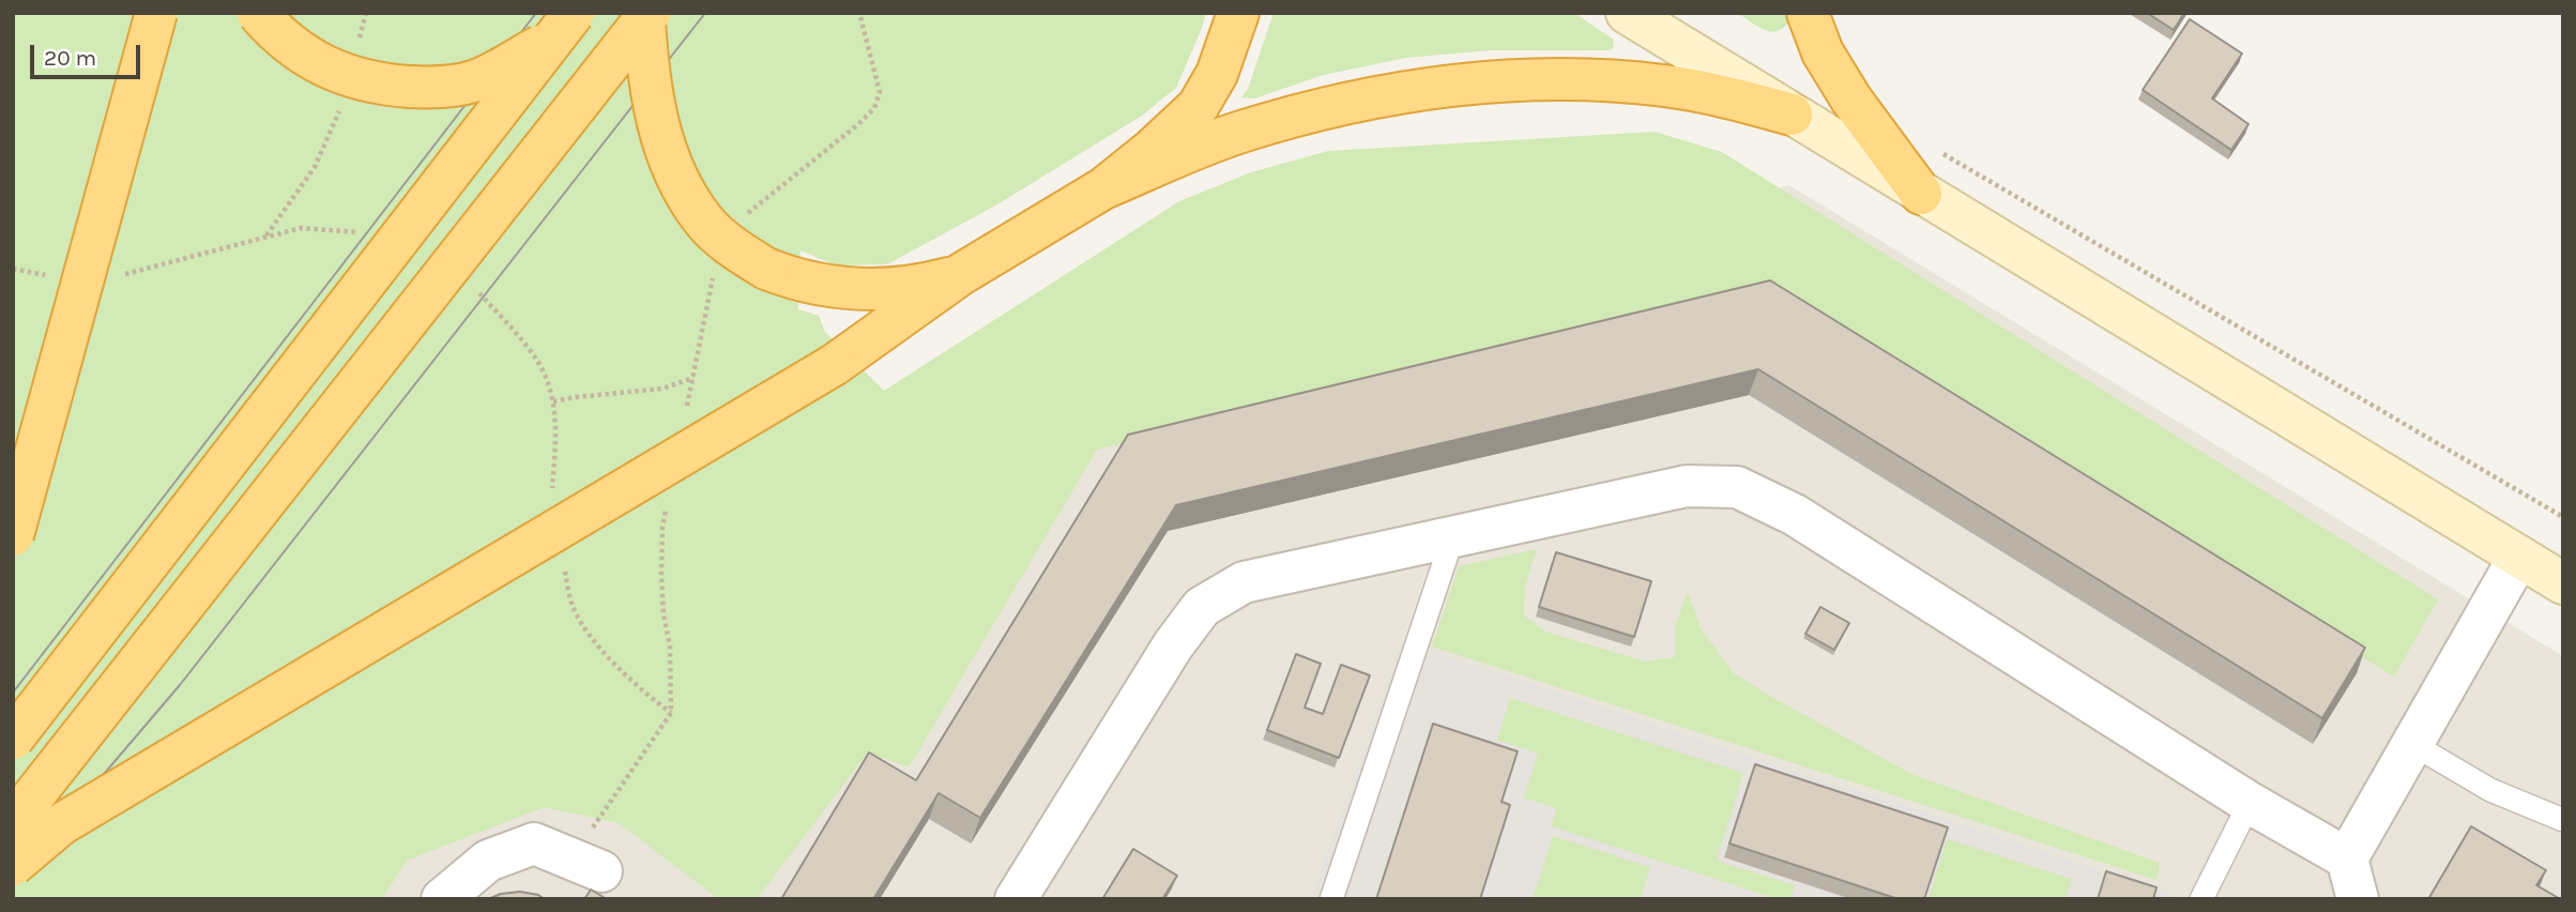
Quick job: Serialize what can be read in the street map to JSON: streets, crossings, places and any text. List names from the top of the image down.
{
  "scale_bar": "20 m"
}
